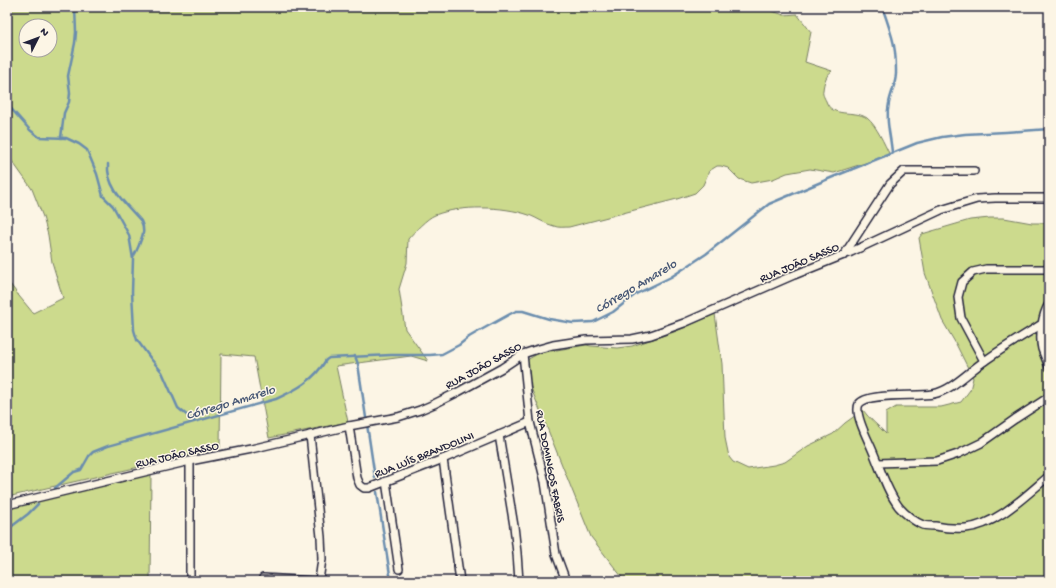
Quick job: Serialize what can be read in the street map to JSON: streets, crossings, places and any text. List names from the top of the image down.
{
  "streets": {
    "street": ["RUA JOÃO SASSO", "RUA LUÍS BRANDOLINI", "RUA DOMINGOS FABRIS"]
  },
  "crossings": [
    ["RUA JOÃO SASSO", "RUA LUÍS BRANDOLINI"],
    ["RUA JOÃO SASSO", "RUA DOMINGOS FABRIS"],
    ["RUA LUÍS BRANDOLINI", "RUA DOMINGOS FABRIS"]
  ],
  "water": ["Córrego Amarelo"],
  "north": "top right"
}
